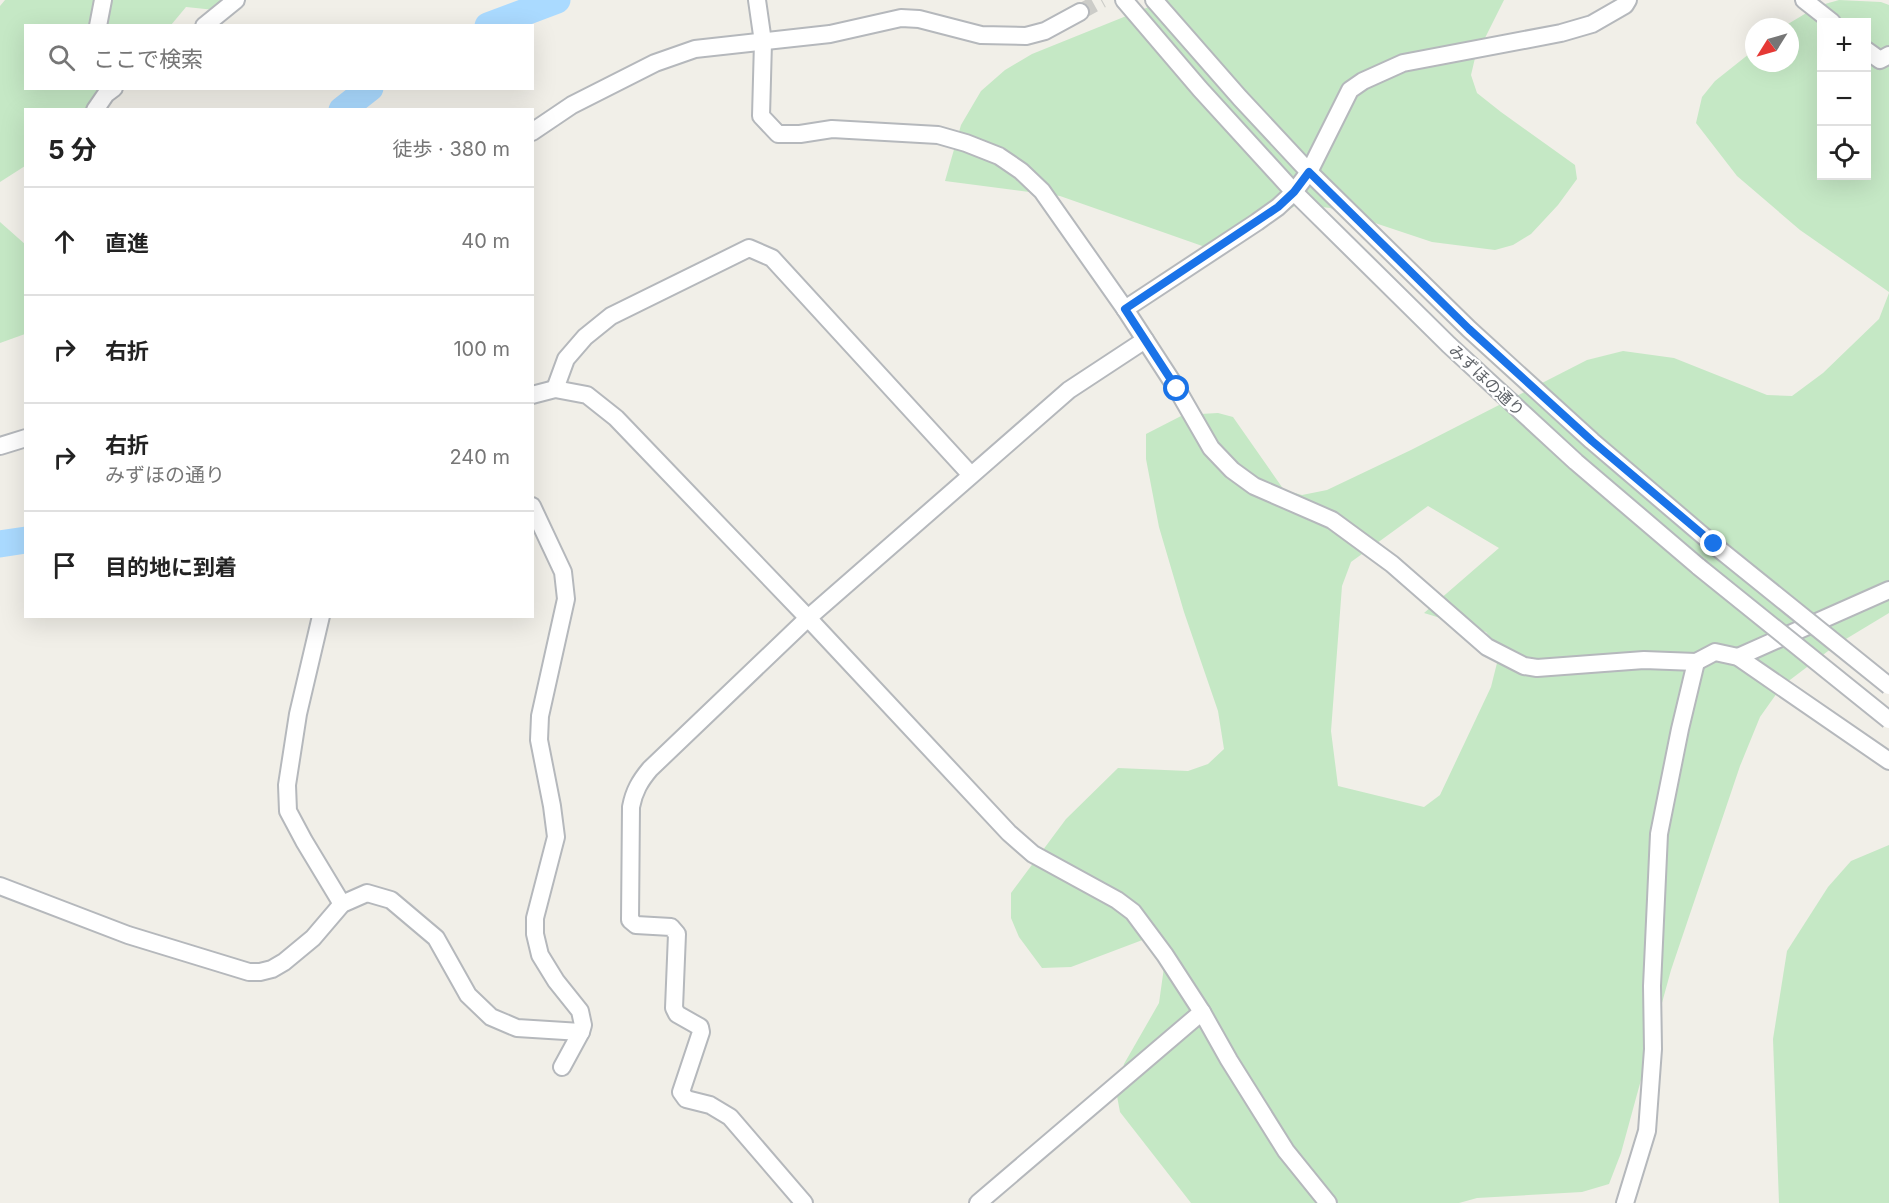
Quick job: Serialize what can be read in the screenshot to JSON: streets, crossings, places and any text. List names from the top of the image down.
{
  "streets": {
    "street": ["みずほの通り"]
  },
  "north": "bottom left",
  "page": {
    "map_buttons": ["+", "−"],
    "search": "ここで検索",
    "heading": ["5 分", "徒歩 · 380 m"],
    "list": [
      ["直進", "40 m"],
      ["右折", "100 m"],
      ["右折", "みずほの通り", "240 m"],
      "目的地に到着"
    ]
  }
}
